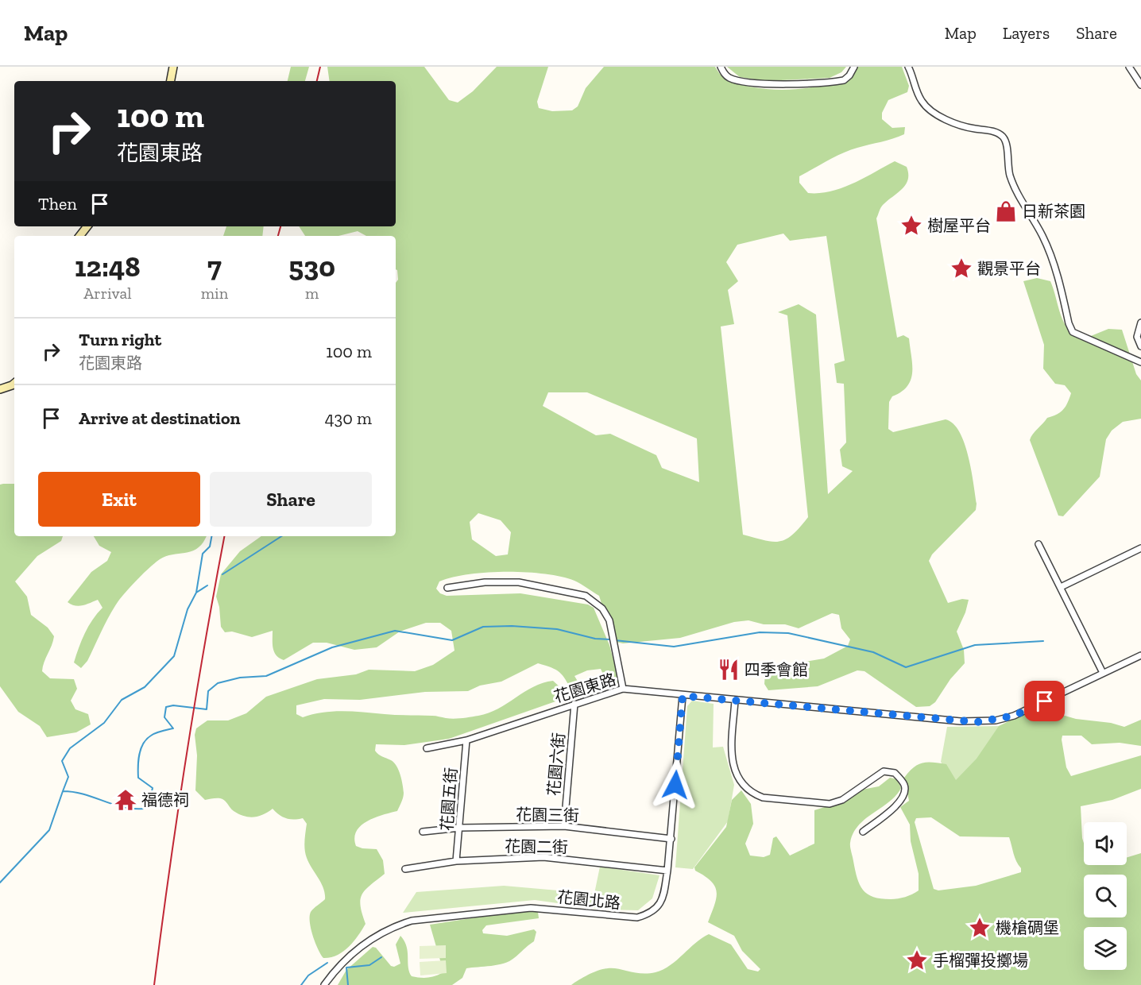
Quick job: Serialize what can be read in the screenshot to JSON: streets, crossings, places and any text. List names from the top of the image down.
{
  "streets": {
    "street": [
      "花園東路",
      "花園六街",
      "花園五街",
      "花園三街",
      "花園二街",
      "花園北路"
    ]
  },
  "crossings": [
    ["花園東路", "花園六街"],
    ["花園東路", "花園五街"],
    ["花園東路", "花園北路"],
    ["花園六街", "花園三街"],
    ["花園五街", "花園三街"],
    ["花園五街", "花園二街"],
    ["花園三街", "花園北路"],
    ["花園二街", "花園北路"]
  ],
  "places": {
    "shop": ["日新茶園"],
    "place": [
      "樹屋平台",
      "觀景平台",
      "機槍碉堡",
      "手榴彈投擲場"
    ],
    "restaurant": ["四季會館"],
    "temple": ["福德祠"]
  },
  "page": {
    "header": "Map",
    "nav": ["Map", "Layers", "Share"],
    "turn": ["100 m", "花園東路"],
    "then": "Then",
    "eta": [
      "12:48",
      "Arrival",
      "7",
      "min",
      "530",
      "m"
    ],
    "list": [
      {
        "name": "Turn right",
        "note": "花園東路",
        "value": "100 m"
      },
      {
        "name": "Arrive at destination",
        "value": "430 m"
      }
    ],
    "buttons": ["Exit", "Share"]
  }
}
